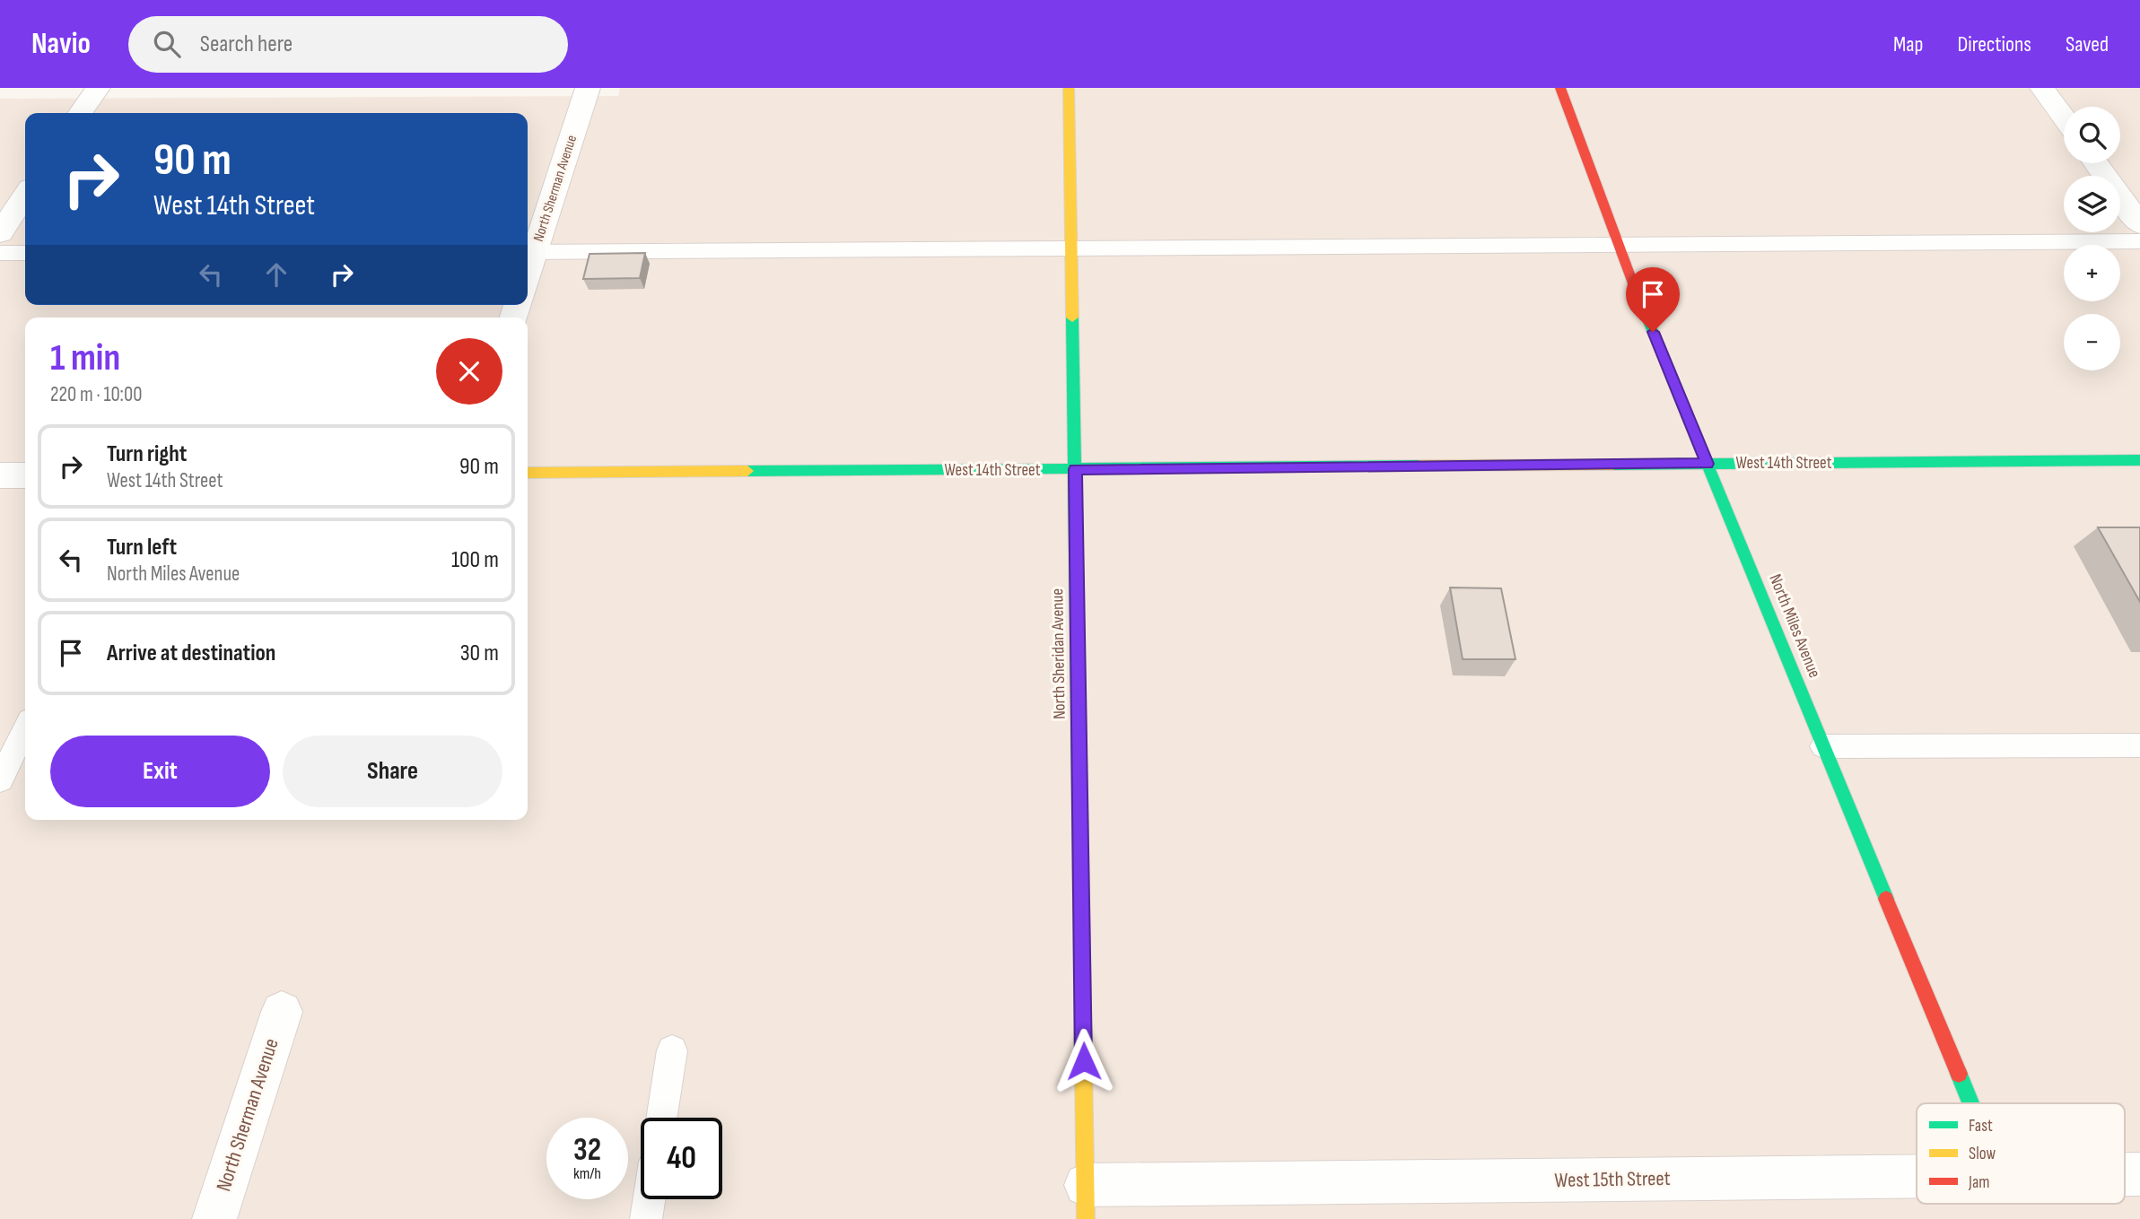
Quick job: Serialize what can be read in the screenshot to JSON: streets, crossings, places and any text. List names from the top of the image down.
{
  "streets": {
    "street": [
      "North Sherman Avenue",
      "West 14th Street",
      "North Miles Avenue",
      "North Sheridan Avenue",
      "West 15th Street"
    ]
  },
  "crossings": [
    ["West 14th Street", "North Miles Avenue"],
    ["West 14th Street", "North Sheridan Avenue"],
    ["North Sheridan Avenue", "West 15th Street"]
  ],
  "legend": ["Fast", "Slow", "Jam"],
  "page": {
    "header": "Navio",
    "search": "Search here",
    "nav": ["Map", "Directions", "Saved"],
    "map_buttons": ["+", "−"],
    "turn": ["90 m", "West 14th Street"],
    "heading": ["1 min", "220 m · 10:00"],
    "list": [
      {
        "name": "Turn right",
        "note": "West 14th Street",
        "value": "90 m"
      },
      {
        "name": "Turn left",
        "note": "North Miles Avenue",
        "value": "100 m"
      },
      {
        "name": "Arrive at destination",
        "value": "30 m"
      }
    ],
    "buttons": ["Exit", "Share"],
    "speed": "32 km/h",
    "limit": "40"
  }
}
